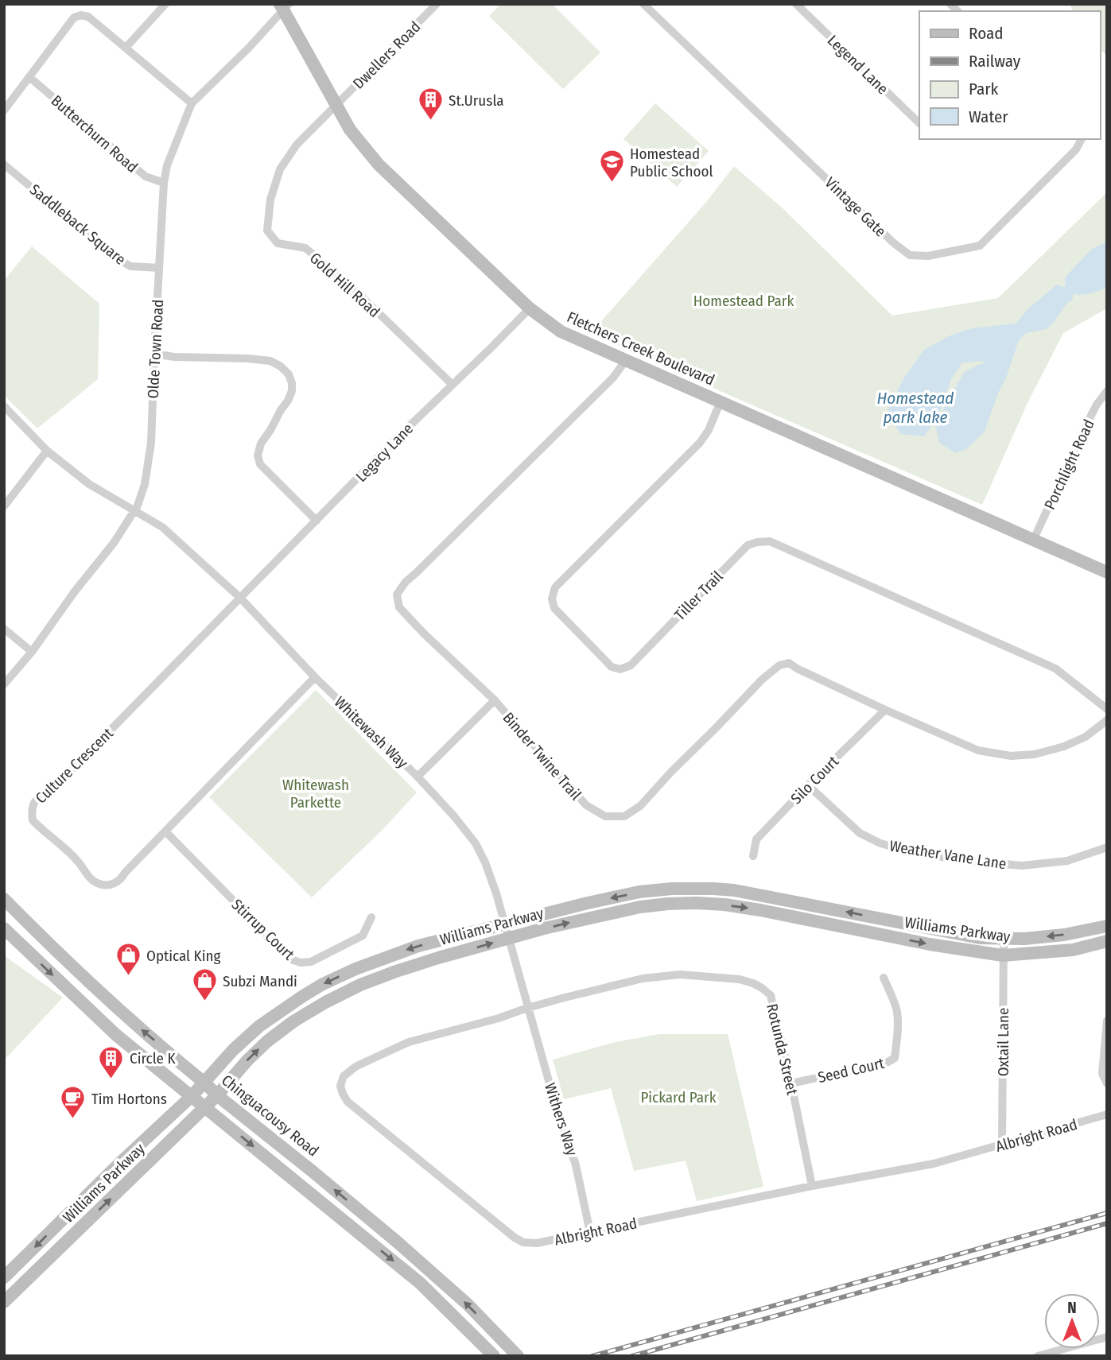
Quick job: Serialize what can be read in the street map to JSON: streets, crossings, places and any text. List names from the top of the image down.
{
  "streets": {
    "main road": ["Fletchers Creek Boulevard", "Williams Parkway", "Chinguacousy Road"],
    "street": [
      "Dwellers Road",
      "Legend Lane",
      "Butterchurn Road",
      "Vintage Gate",
      "Saddleback Square",
      "Gold Hill Road",
      "Olde Town Road",
      "Legacy Lane",
      "Porchlight Road",
      "Tiller Trail",
      "Whitewash Way",
      "Binder Twine Trail",
      "Culture Crescent",
      "Silo Court",
      "Weather Vane Lane",
      "Stirrup Court",
      "Oxtail Lane",
      "Rotunda Street",
      "Seed Court",
      "Withers Way",
      "Albright Road"
    ]
  },
  "crossings": [
    ["Dwellers Road", "Gold Hill Road"],
    ["Dwellers Road", "Fletchers Creek Boulevard"],
    ["Butterchurn Road", "Olde Town Road"],
    ["Saddleback Square", "Olde Town Road"],
    ["Gold Hill Road", "Fletchers Creek Boulevard"],
    ["Gold Hill Road", "Legacy Lane"],
    ["Fletchers Creek Boulevard", "Olde Town Road"],
    ["Fletchers Creek Boulevard", "Legacy Lane"],
    ["Fletchers Creek Boulevard", "Porchlight Road"],
    ["Fletchers Creek Boulevard", "Tiller Trail"],
    ["Fletchers Creek Boulevard", "Binder Twine Trail"],
    ["Olde Town Road", "Whitewash Way"],
    ["Legacy Lane", "Whitewash Way"],
    ["Legacy Lane", "Culture Crescent"],
    ["Whitewash Way", "Culture Crescent"],
    ["Whitewash Way", "Williams Parkway"],
    ["Whitewash Way", "Rotunda Street"],
    ["Whitewash Way", "Withers Way"],
    ["Whitewash Way", "Albright Road"],
    ["Binder Twine Trail", "Silo Court"],
    ["Culture Crescent", "Stirrup Court"],
    ["Silo Court", "Weather Vane Lane"],
    ["Williams Parkway", "Oxtail Lane"],
    ["Williams Parkway", "Chinguacousy Road"],
    ["Oxtail Lane", "Albright Road"],
    ["Rotunda Street", "Seed Court"],
    ["Rotunda Street", "Withers Way"],
    ["Rotunda Street", "Albright Road"],
    ["Withers Way", "Albright Road"]
  ],
  "water": ["Homestead park lake"],
  "parks": ["Homestead Park", "Whitewash Parkette", "Pickard Park"],
  "places": {
    "building": ["St.Urusla", "Circle K"],
    "school or university": ["Homestead Public School"],
    "shop": ["Optical King", "Subzi Mandi"],
    "cafe": ["Tim Hortons"]
  },
  "legend": [
    "Road",
    "Railway",
    "Park",
    "Water"
  ],
  "north": "top"
}
